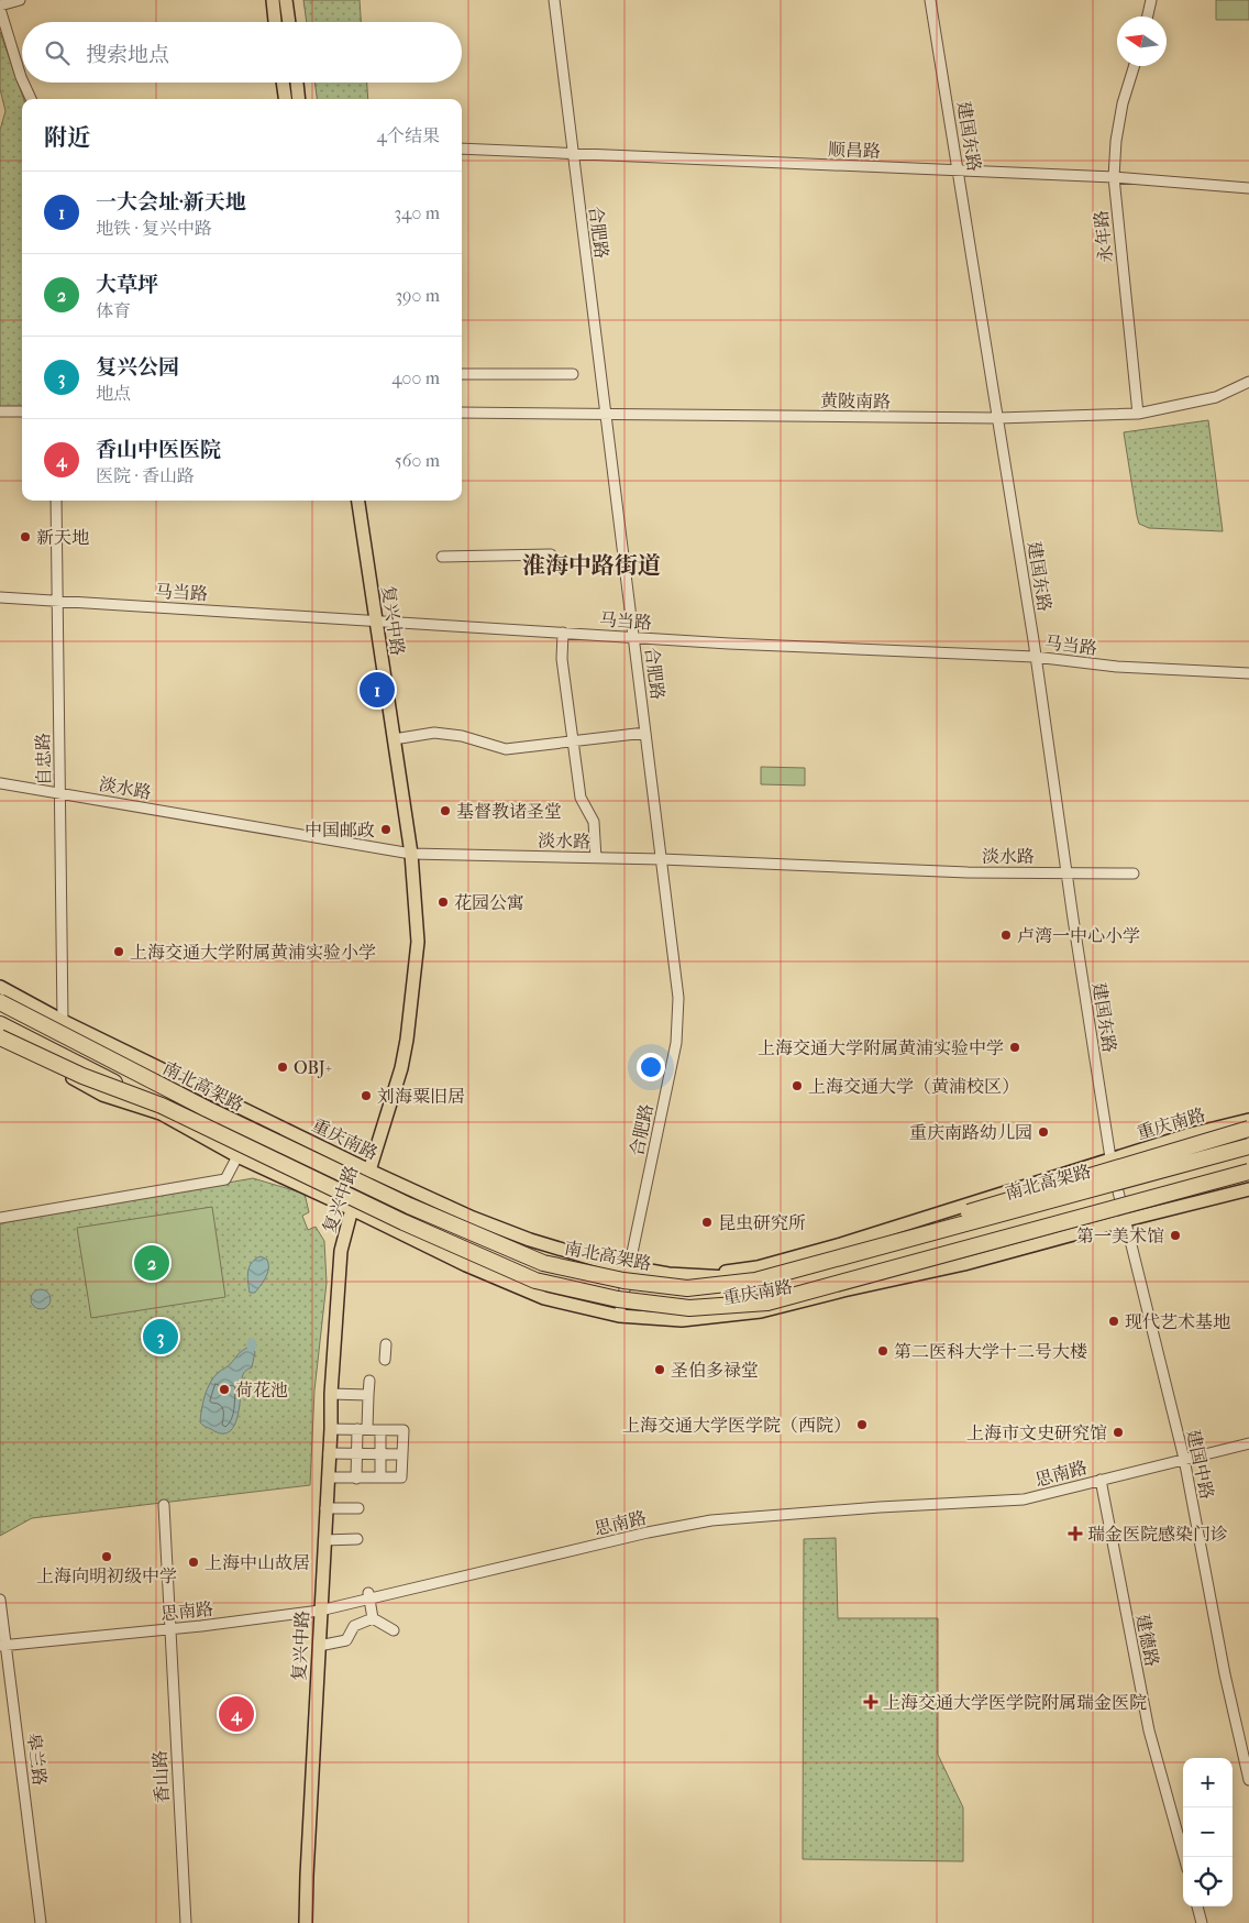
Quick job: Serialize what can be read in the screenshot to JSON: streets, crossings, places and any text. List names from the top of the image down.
{
  "streets": {
    "highway": ["南北高架路"],
    "main road": ["复兴中路", "重庆南路"],
    "street": [
      "建国东路",
      "顺昌路",
      "合肥路",
      "永年路",
      "黄陂南路",
      "马当路",
      "自忠路",
      "淡水路",
      "建国中路",
      "思南路",
      "建德路",
      "皋兰路",
      "香山路"
    ]
  },
  "crossings": [
    ["建国东路", "顺昌路"],
    ["建国东路", "黄陂南路"],
    ["建国东路", "马当路"],
    ["建国东路", "淡水路"],
    ["建国东路", "重庆南路"],
    ["建国东路", "建国中路"],
    ["顺昌路", "合肥路"],
    ["顺昌路", "永年路"],
    ["合肥路", "黄陂南路"],
    ["合肥路", "马当路"],
    ["合肥路", "淡水路"],
    ["合肥路", "重庆南路"],
    ["永年路", "黄陂南路"],
    ["马当路", "复兴中路"],
    ["马当路", "自忠路"],
    ["复兴中路", "淡水路"],
    ["复兴中路", "重庆南路"],
    ["复兴中路", "思南路"],
    ["自忠路", "淡水路"],
    ["自忠路", "重庆南路"],
    ["南北高架路", "重庆南路"],
    ["重庆南路", "建国中路"],
    ["建国中路", "思南路"],
    ["思南路", "建德路"],
    ["思南路", "皋兰路"],
    ["思南路", "香山路"]
  ],
  "districts": ["淮海中路街道"],
  "places": {
    "other": [
      "新天地",
      "基督教诸圣堂",
      "中国邮政",
      "花园公寓",
      "卢湾一中心小学",
      "上海交通大学附属黄浦实验小学",
      "上海交通大学附属黄浦实验中学",
      "OBJ+",
      "上海交通大学（黄浦校区）",
      "刘海粟旧居",
      "重庆南路幼儿园",
      "昆虫研究所",
      "第一美术馆",
      "现代艺术基地",
      "第二医科大学十二号大楼",
      "圣伯多禄堂",
      "荷花池",
      "上海交通大学医学院（西院）",
      "上海市文史研究馆",
      "上海向明初级中学",
      "上海中山故居"
    ],
    "health": ["瑞金医院感染门诊", "上海交通大学医学院附属瑞金医院"]
  },
  "north": "left",
  "page": {
    "search": "搜索地点",
    "heading": ["附近", "4个结果"],
    "list": [
      {
        "mark": "1",
        "name": "一大会址·新天地",
        "note": "地铁 · 复兴中路",
        "value": "340 m"
      },
      {
        "mark": "2",
        "name": "大草坪",
        "note": "体育",
        "value": "390 m"
      },
      {
        "mark": "3",
        "name": "复兴公园",
        "note": "地点",
        "value": "400 m"
      },
      {
        "mark": "4",
        "name": "香山中医医院",
        "note": "医院 · 香山路",
        "value": "560 m"
      }
    ],
    "pins": [
      "1",
      "2",
      "3",
      "4"
    ],
    "map_buttons": ["+", "−"]
  }
}
